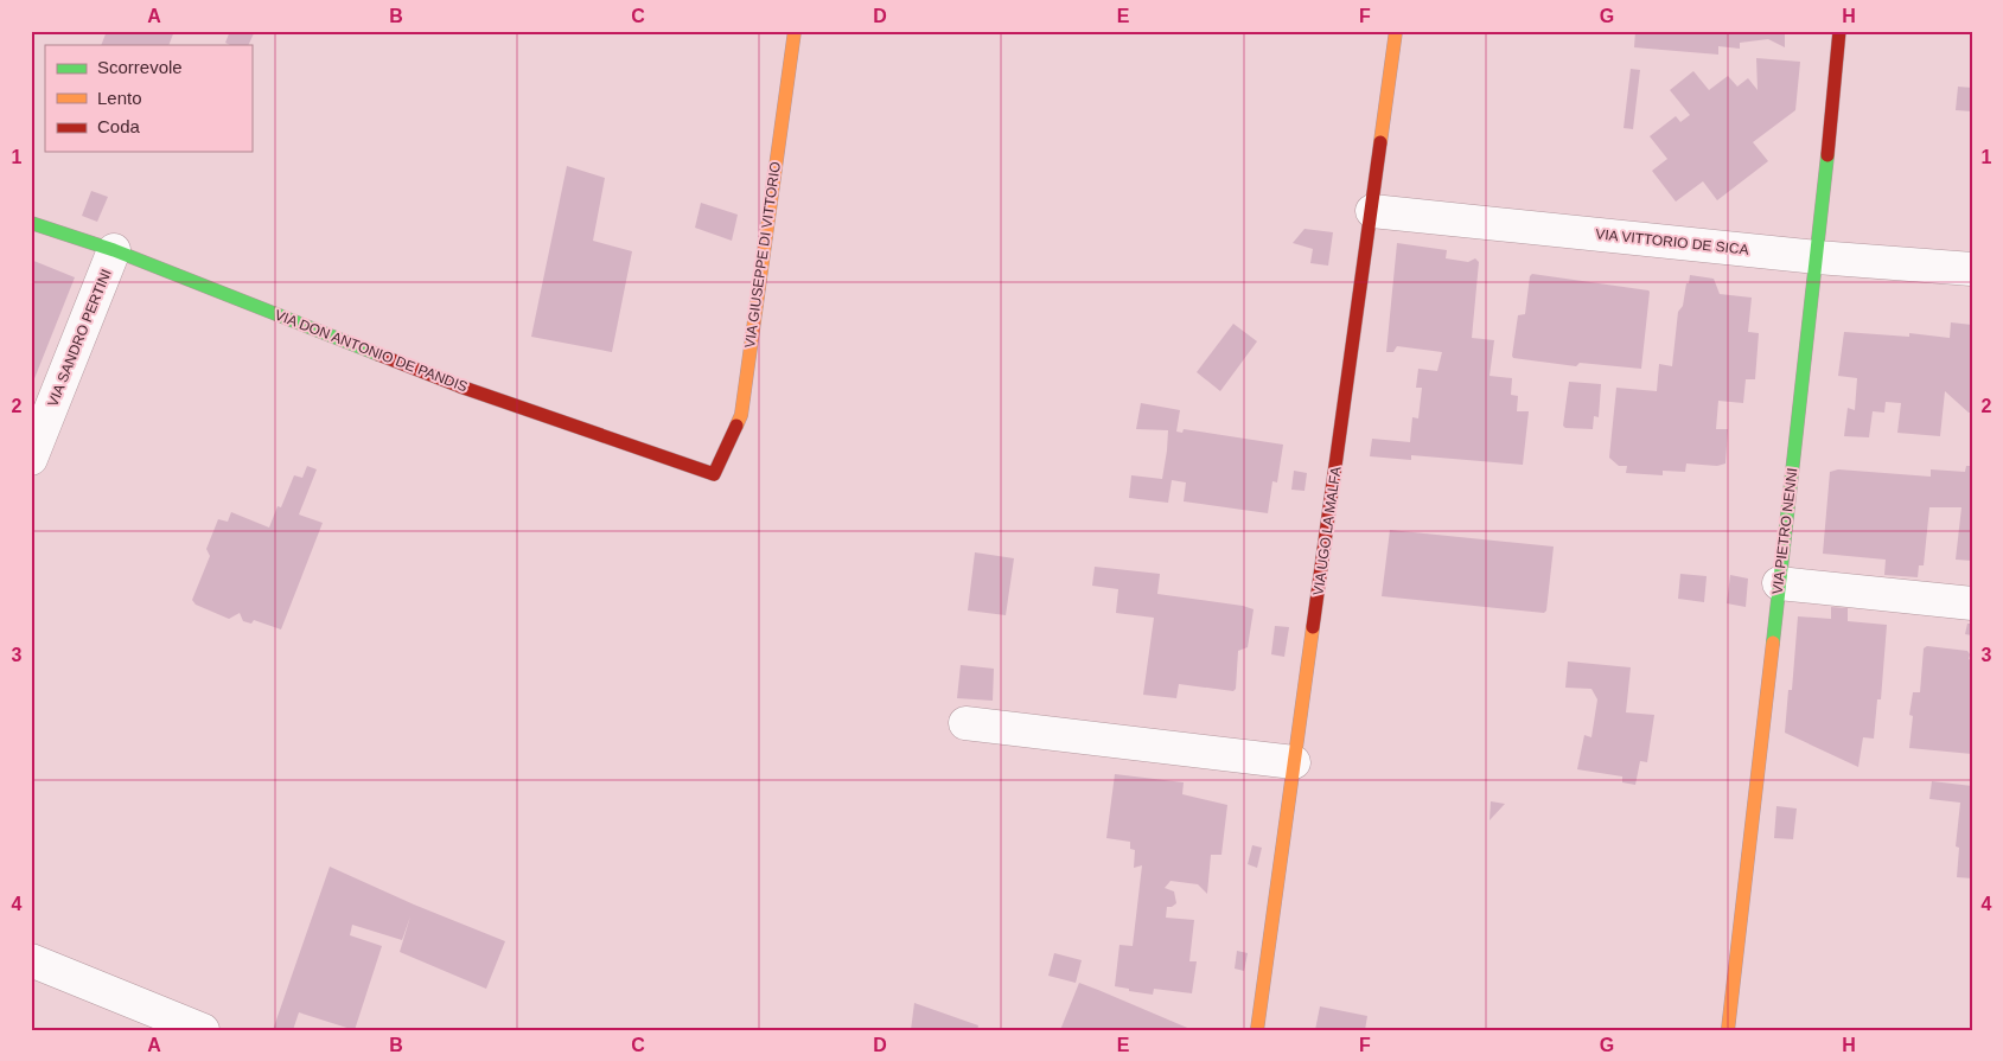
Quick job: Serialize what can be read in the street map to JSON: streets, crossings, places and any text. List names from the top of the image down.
{
  "streets": {
    "street": [
      "VIA VITTORIO DE SICA",
      "VIA GIUSEPPE DI VITTORIO",
      "VIA SANDRO PERTINI",
      "VIA DON ANTONIO DE PANDIS",
      "VIA UGO LA MALFA",
      "VIA PIETRO NENNI"
    ]
  },
  "crossings": [
    ["VIA VITTORIO DE SICA", "VIA UGO LA MALFA"],
    ["VIA VITTORIO DE SICA", "VIA PIETRO NENNI"],
    ["VIA GIUSEPPE DI VITTORIO", "VIA DON ANTONIO DE PANDIS"],
    ["VIA SANDRO PERTINI", "VIA DON ANTONIO DE PANDIS"]
  ],
  "legend": ["Scorrevole", "Lento", "Coda"],
  "grid": {
    "columns": [
      "A",
      "B",
      "C",
      "D",
      "E",
      "F",
      "G",
      "H"
    ],
    "rows": [
      "1",
      "2",
      "3",
      "4"
    ]
  }
}
